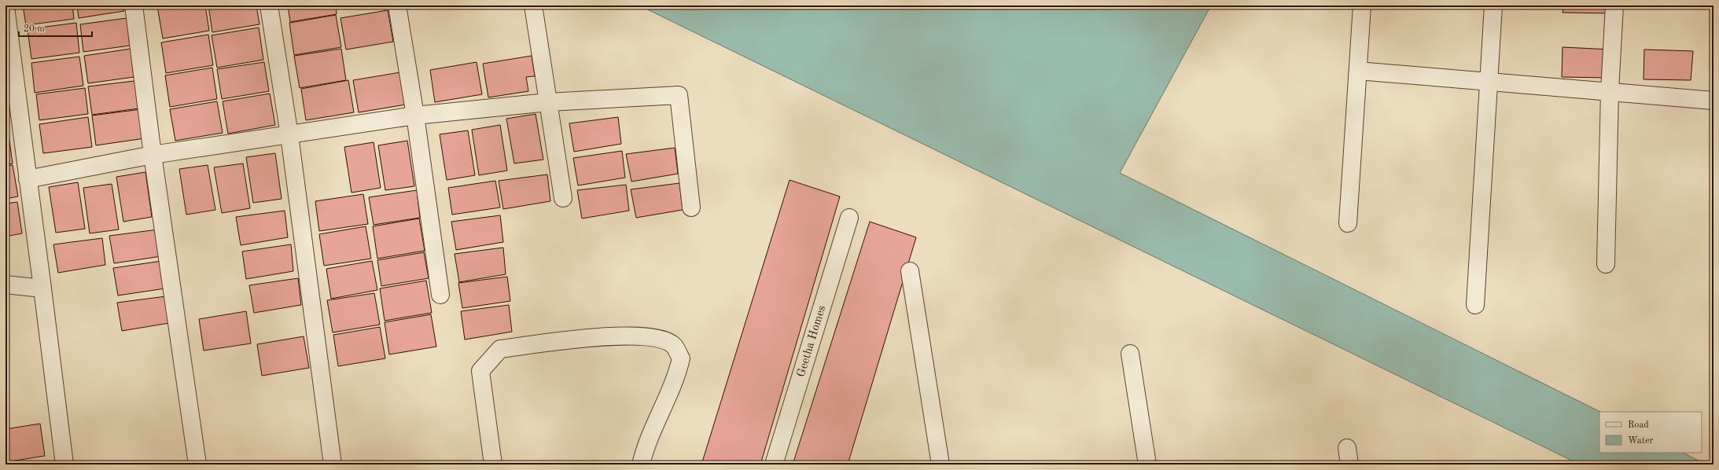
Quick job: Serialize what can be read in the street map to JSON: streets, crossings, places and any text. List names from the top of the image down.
{
  "streets": {
    "street": ["Geetha Homes"]
  },
  "legend": ["Road", "Water"],
  "scale_bar": "20 m"
}
